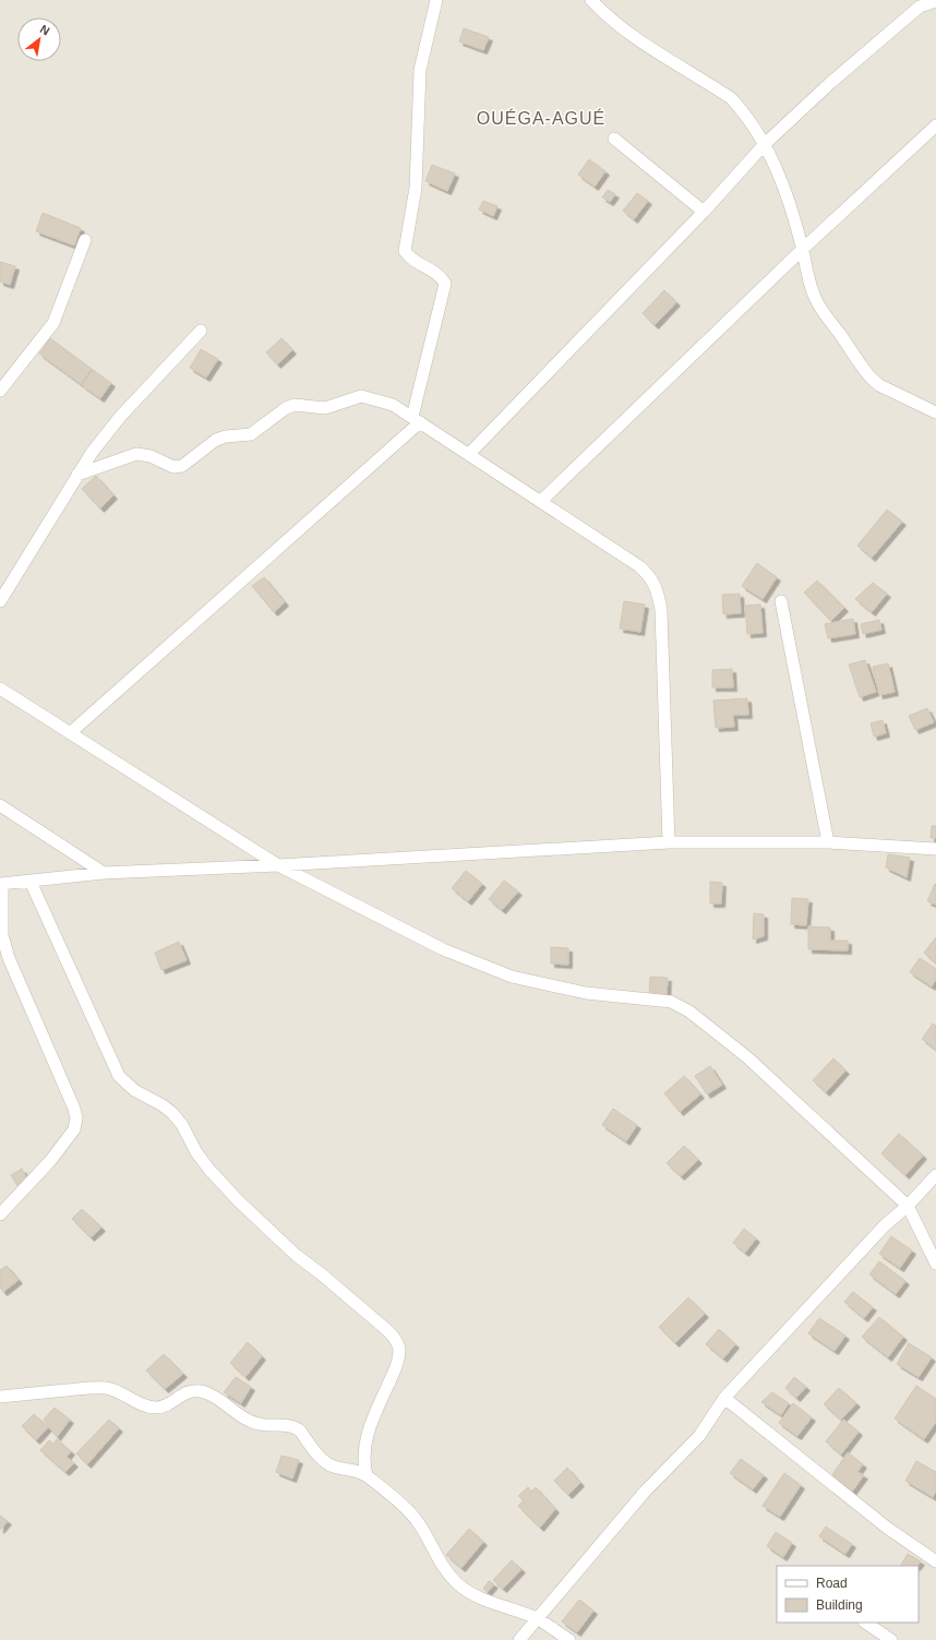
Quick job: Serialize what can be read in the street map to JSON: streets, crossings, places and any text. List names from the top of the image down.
{
  "districts": ["OUÉGA-AGUÉ"],
  "legend": ["Road", "Building"],
  "north": "top right"
}
